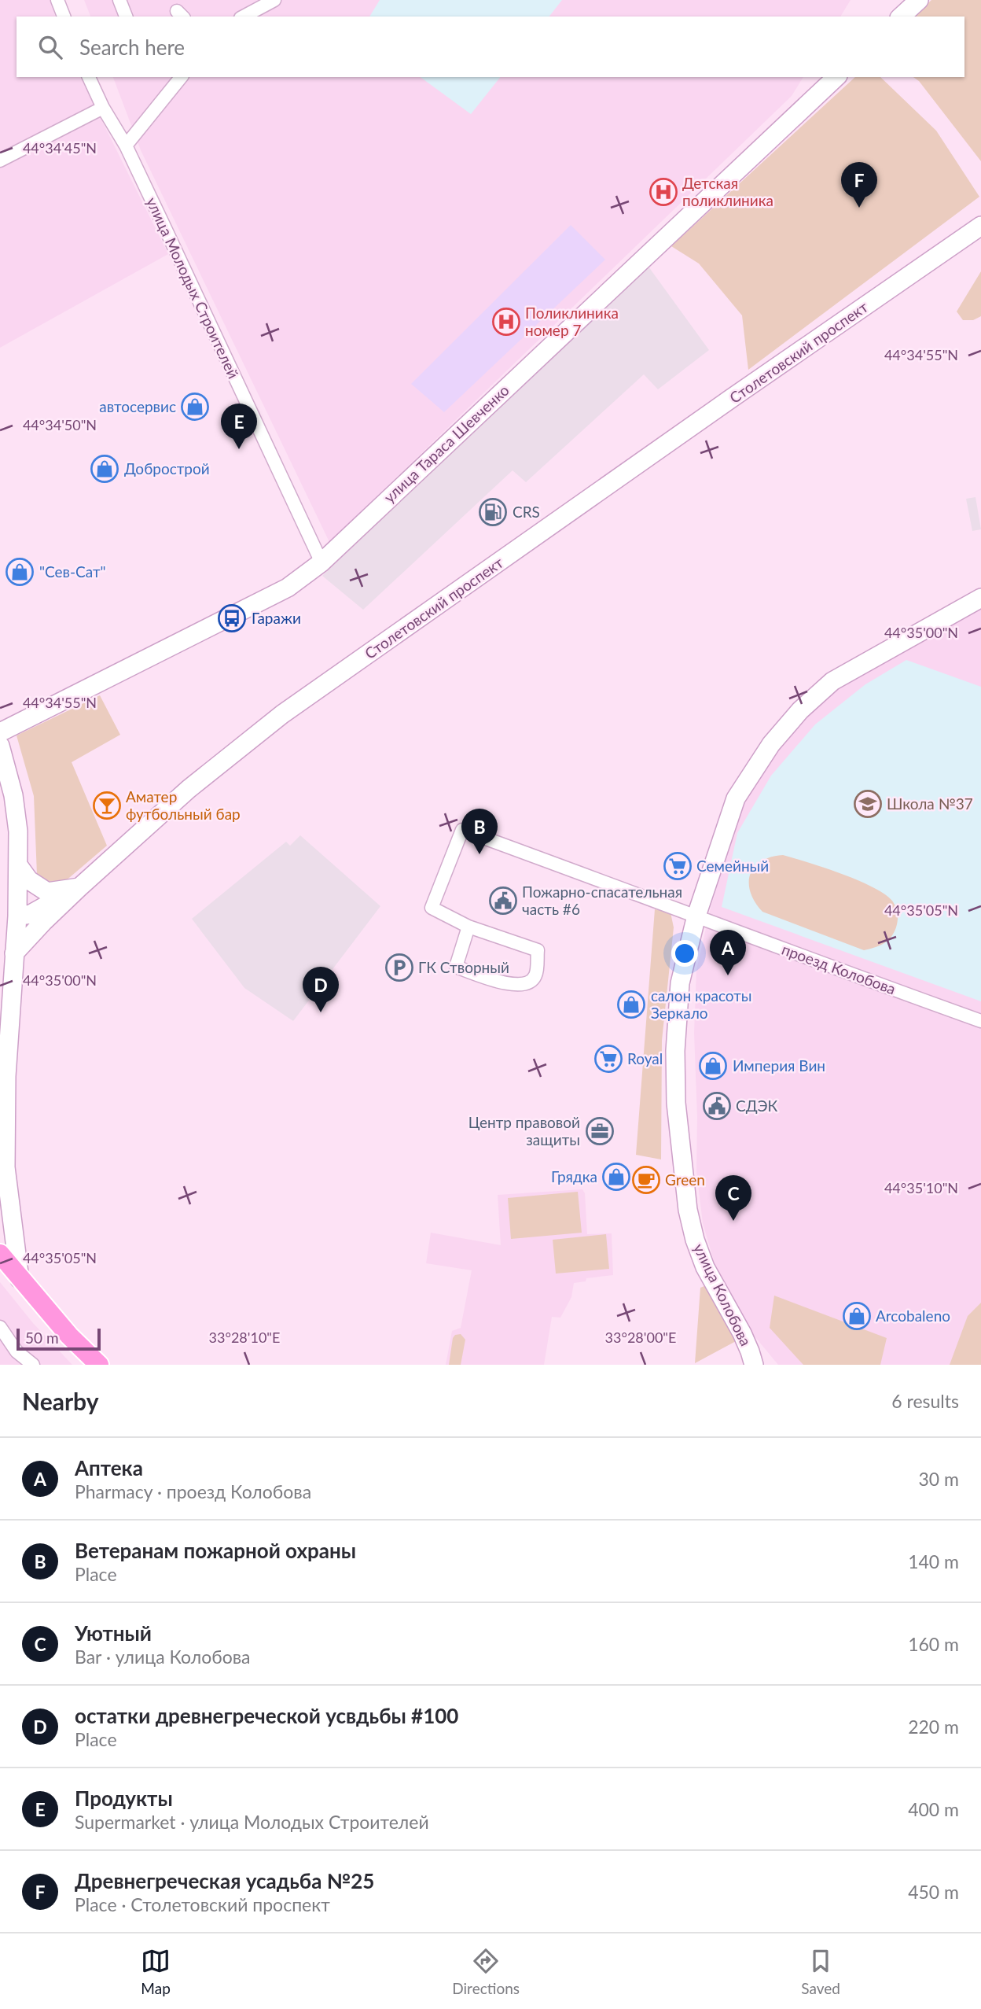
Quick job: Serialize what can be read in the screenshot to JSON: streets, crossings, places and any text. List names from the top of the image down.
{
  "streets": {
    "street": [
      "улица Молодых Строителей",
      "Столетовский проспект",
      "улица Тараса Шевченко",
      "проезд Колобова",
      "улица Колобова"
    ]
  },
  "crossings": [
    ["улица Молодых Строителей", "улица Тараса Шевченко"],
    ["проезд Колобова", "улица Колобова"]
  ],
  "places": {
    "hospital": ["Детская поликлиника", "Поликлиника номер 7"],
    "shop": [
      "автосервис",
      "Добрострой",
      "\"Сев-Сат\"",
      "салон красоты Зеркало",
      "Империя Вин",
      "Грядка",
      "Arcobaleno"
    ],
    "fuel station": ["CRS"],
    "bus stop": ["Гаражи"],
    "school or university": ["Школа №37"],
    "bar": ["Аматер футбольный бар"],
    "supermarket": ["Семейный", "Royal"],
    "public building": ["Пожарно-спасательная часть #6", "СДЭК"],
    "parking": ["ГК Створный"],
    "office": ["Центр правовой защиты"],
    "cafe": ["Green"]
  },
  "scale_bar": "50 m",
  "page": {
    "search": "Search here",
    "pins": [
      "F",
      "E",
      "B",
      "A",
      "D",
      "C"
    ],
    "scale": "50 m",
    "heading": ["Nearby", "6 results"],
    "list": [
      {
        "mark": "A",
        "name": "Аптека",
        "note": "Pharmacy · проезд Колобова",
        "value": "30 m"
      },
      {
        "mark": "B",
        "name": "Ветеранам пожарной охраны",
        "note": "Place",
        "value": "140 m"
      },
      {
        "mark": "C",
        "name": "Уютный",
        "note": "Bar · улица Колобова",
        "value": "160 m"
      },
      {
        "mark": "D",
        "name": "остатки древнегреческой усвдьбы #100",
        "note": "Place",
        "value": "220 m"
      },
      {
        "mark": "E",
        "name": "Продукты",
        "note": "Supermarket · улица Молодых Строителей",
        "value": "400 m"
      },
      {
        "mark": "F",
        "name": "Древнегреческая усадьба №25",
        "note": "Place · Столетовский проспект",
        "value": "450 m"
      }
    ],
    "nav": ["Map", "Directions", "Saved"]
  },
  "coordinates": [
    "44°34'45\"N",
    "44°34'55\"N",
    "44°34'50\"N",
    "44°35'00\"N",
    "44°35'05\"N",
    "44°35'10\"N",
    "33°28'10\"E",
    "33°28'00\"E"
  ]
}
